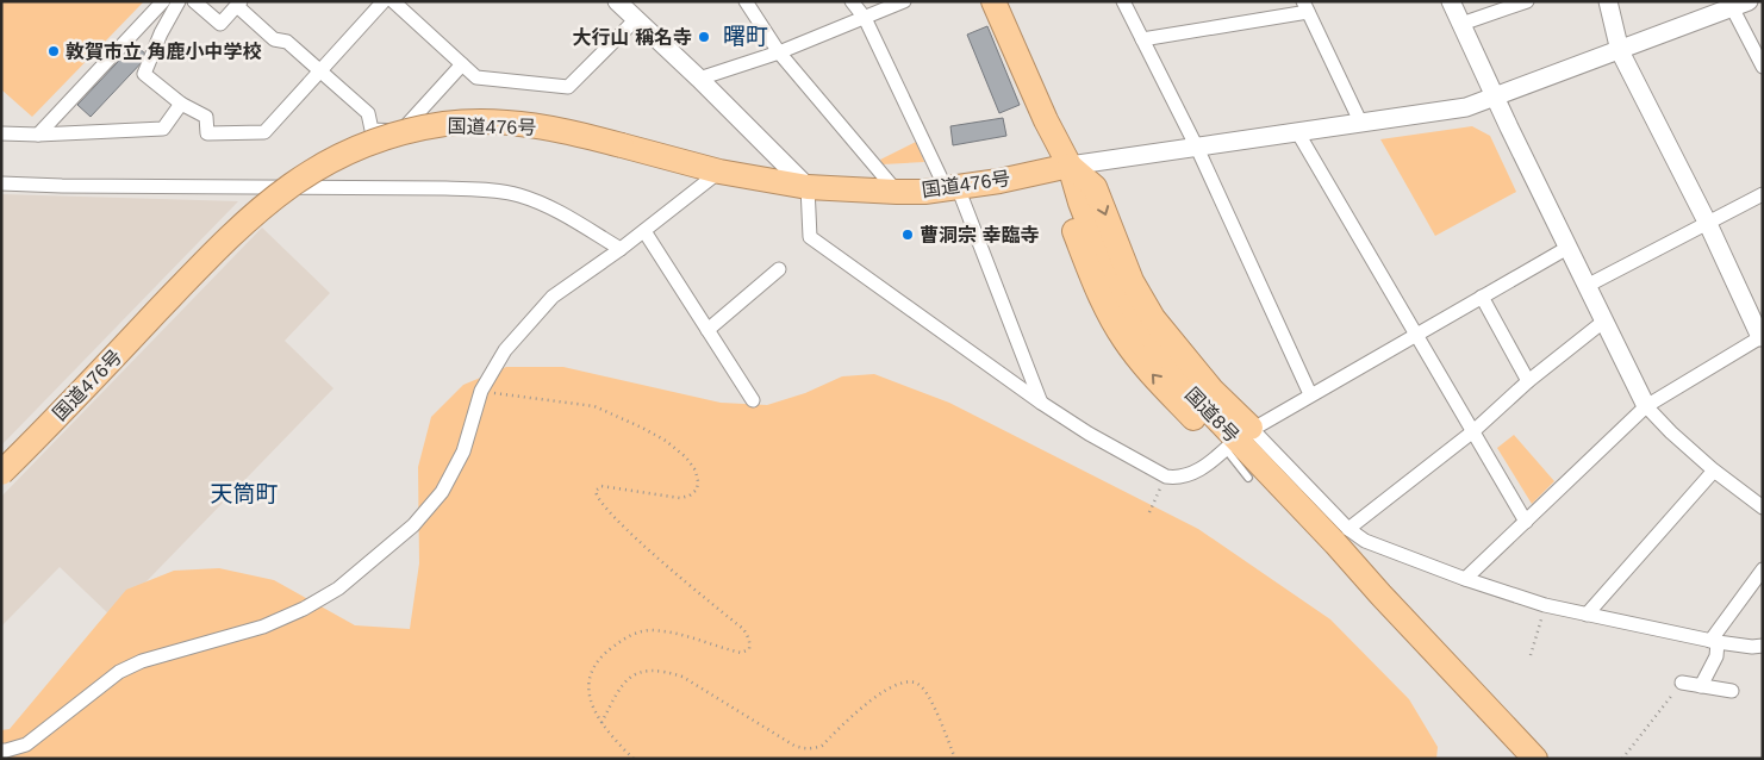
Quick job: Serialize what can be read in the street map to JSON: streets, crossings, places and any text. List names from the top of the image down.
{
  "streets": {
    "highway": ["国道476号", "国道8号"]
  },
  "crossings": [
    ["国道476号", "国道8号"]
  ],
  "districts": ["曙町", "天筒町"],
  "places": ["大行山 稱名寺", "敦賀市立 角鹿小中学校", "曹洞宗 幸臨寺"]
}
